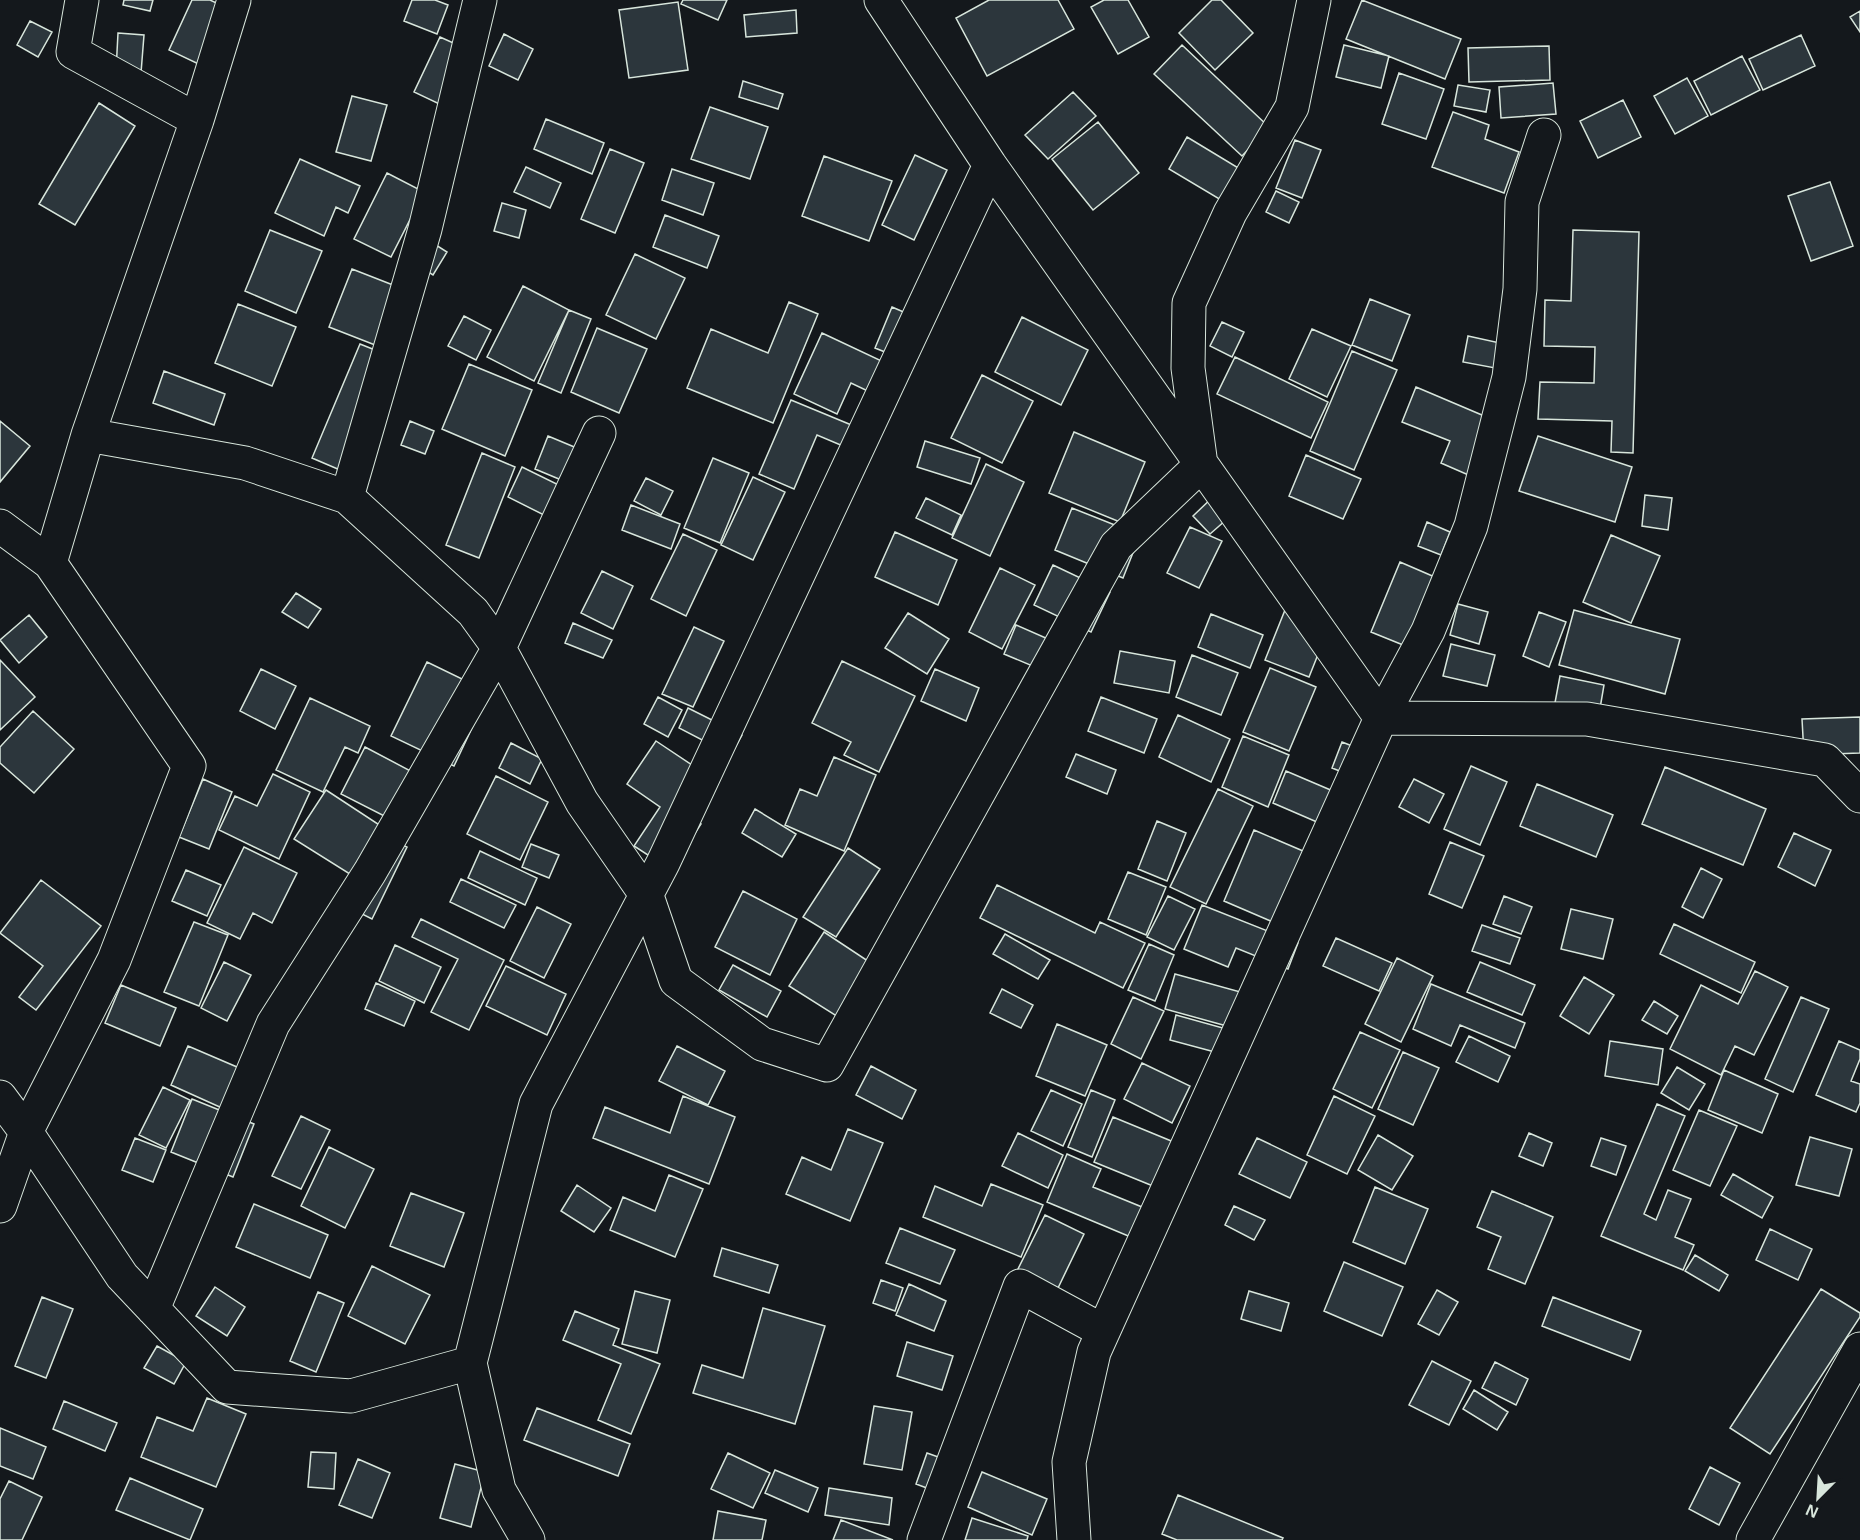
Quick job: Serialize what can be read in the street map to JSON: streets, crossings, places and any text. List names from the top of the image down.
{
  "north": "bottom left"
}
